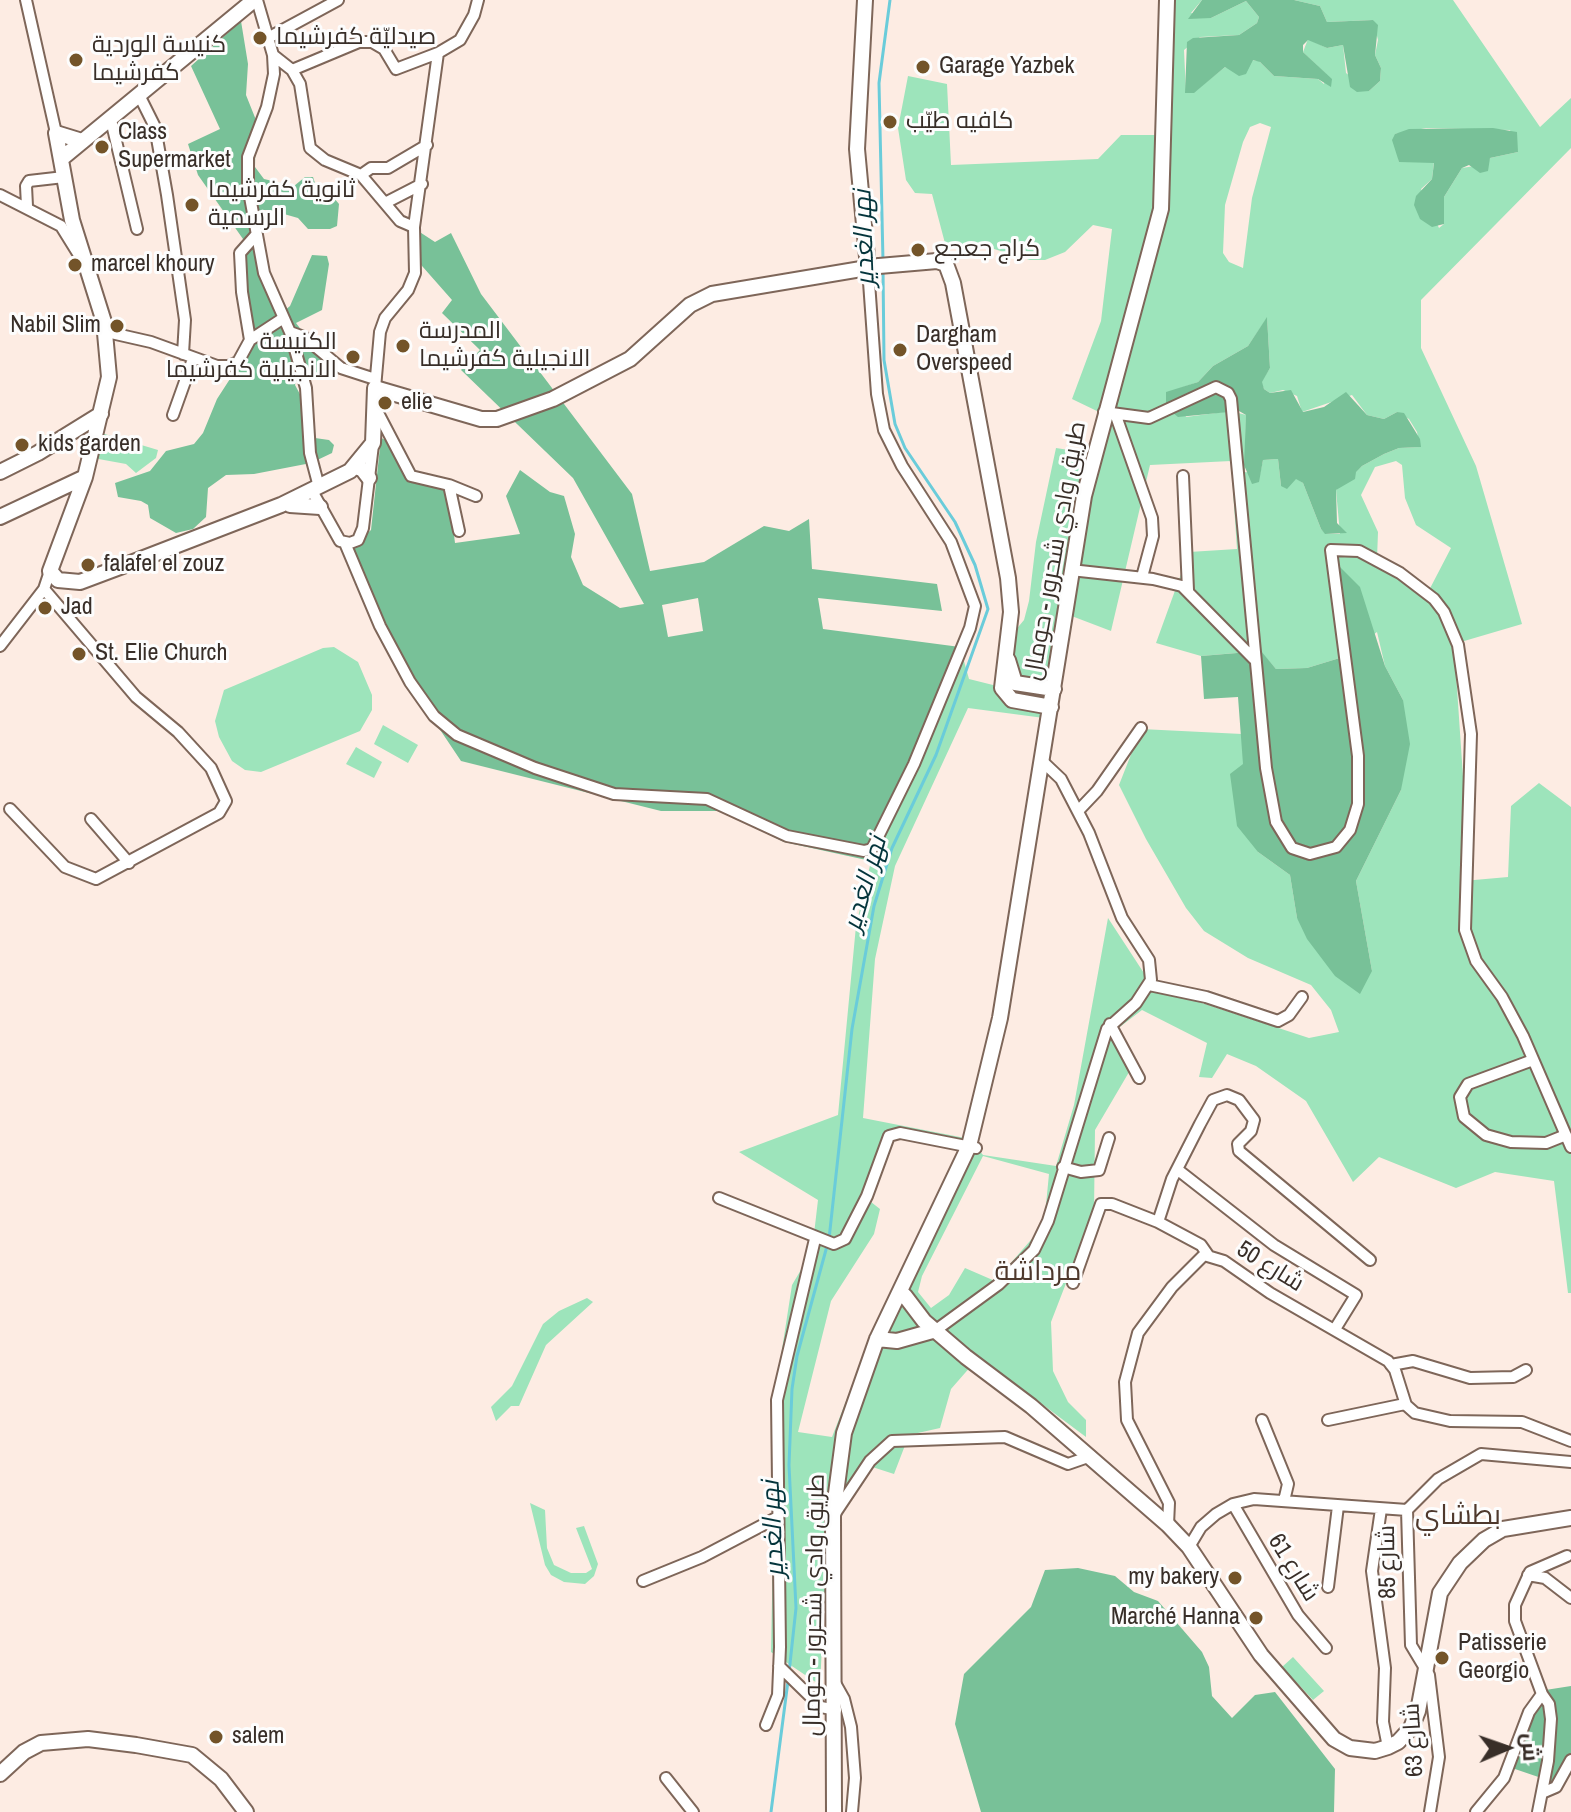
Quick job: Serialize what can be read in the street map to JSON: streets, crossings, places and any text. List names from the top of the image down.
{
  "streets": {
    "street": [
      "طريق وادي شحرور - حومال",
      "شارع 50",
      "شارع 85",
      "شارع 61",
      "شارع 63"
    ]
  },
  "districts": ["مرداشة", "بطشاي"],
  "water": ["نهر الغدير"],
  "places": [
    "صيدليّة كفرشيما",
    "كنيسة الوردية كفرشيما",
    "Garage Yazbek",
    "كافيه طيّب",
    "Class Supermarket",
    "ثانوية كفرشيما الرسمية",
    "كراج جعجع",
    "marcel khoury",
    "Nabil Slim",
    "المدرسة الانجيلية كفرشيما",
    "Dargham Overspeed",
    "الكنيسة الانجيلية كفرشيما",
    "elie",
    "kids garden",
    "falafel el zouz",
    "Jad",
    "St. Elie Church",
    "my bakery",
    "Marché Hanna",
    "Patisserie Georgio",
    "salem"
  ],
  "north": "right"
}
